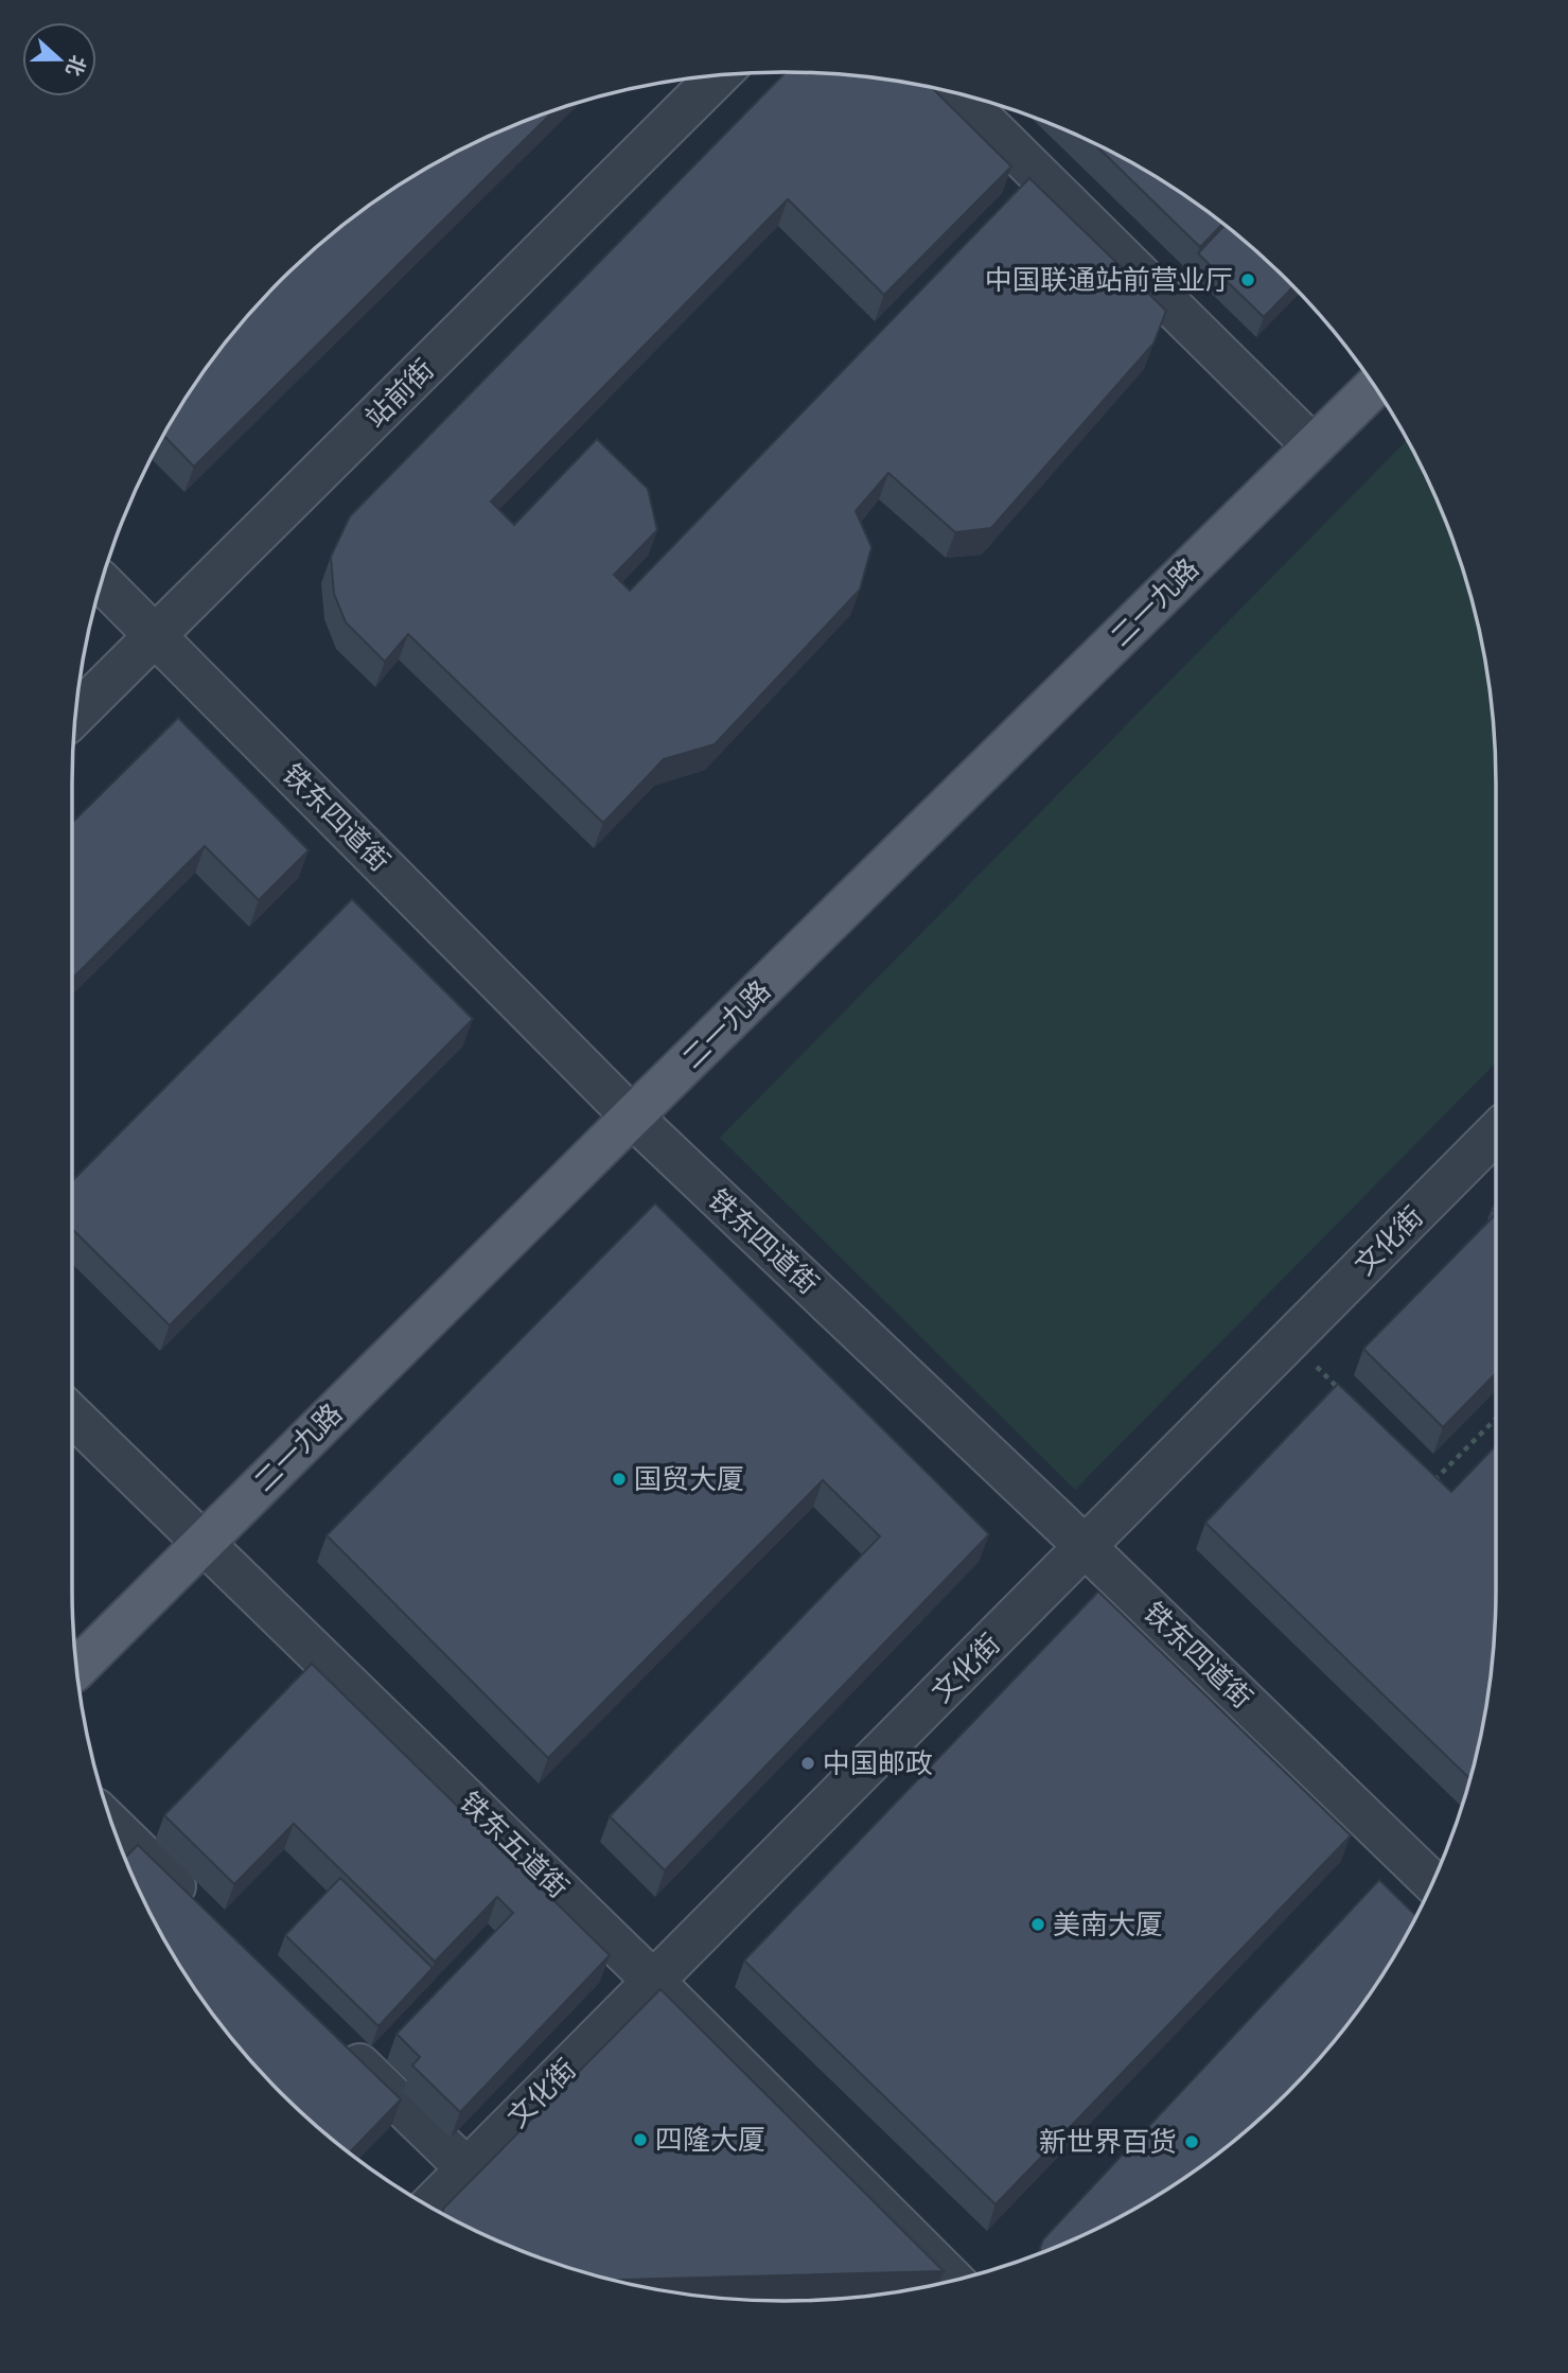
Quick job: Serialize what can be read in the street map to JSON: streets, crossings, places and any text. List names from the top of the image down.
{
  "streets": {
    "main road": ["二一九路"],
    "street": [
      "站前街",
      "铁东四道街",
      "文化街",
      "铁东五道街"
    ]
  },
  "crossings": [
    ["站前街", "铁东四道街"],
    ["二一九路", "铁东四道街"],
    ["二一九路", "铁东五道街"],
    ["铁东四道街", "文化街"],
    ["文化街", "铁东五道街"]
  ],
  "places": [
    "中国联通站前营业厅",
    "国贸大厦",
    "中国邮政",
    "美南大厦",
    "四隆大厦",
    "新世界百货"
  ],
  "north": "right"
}
